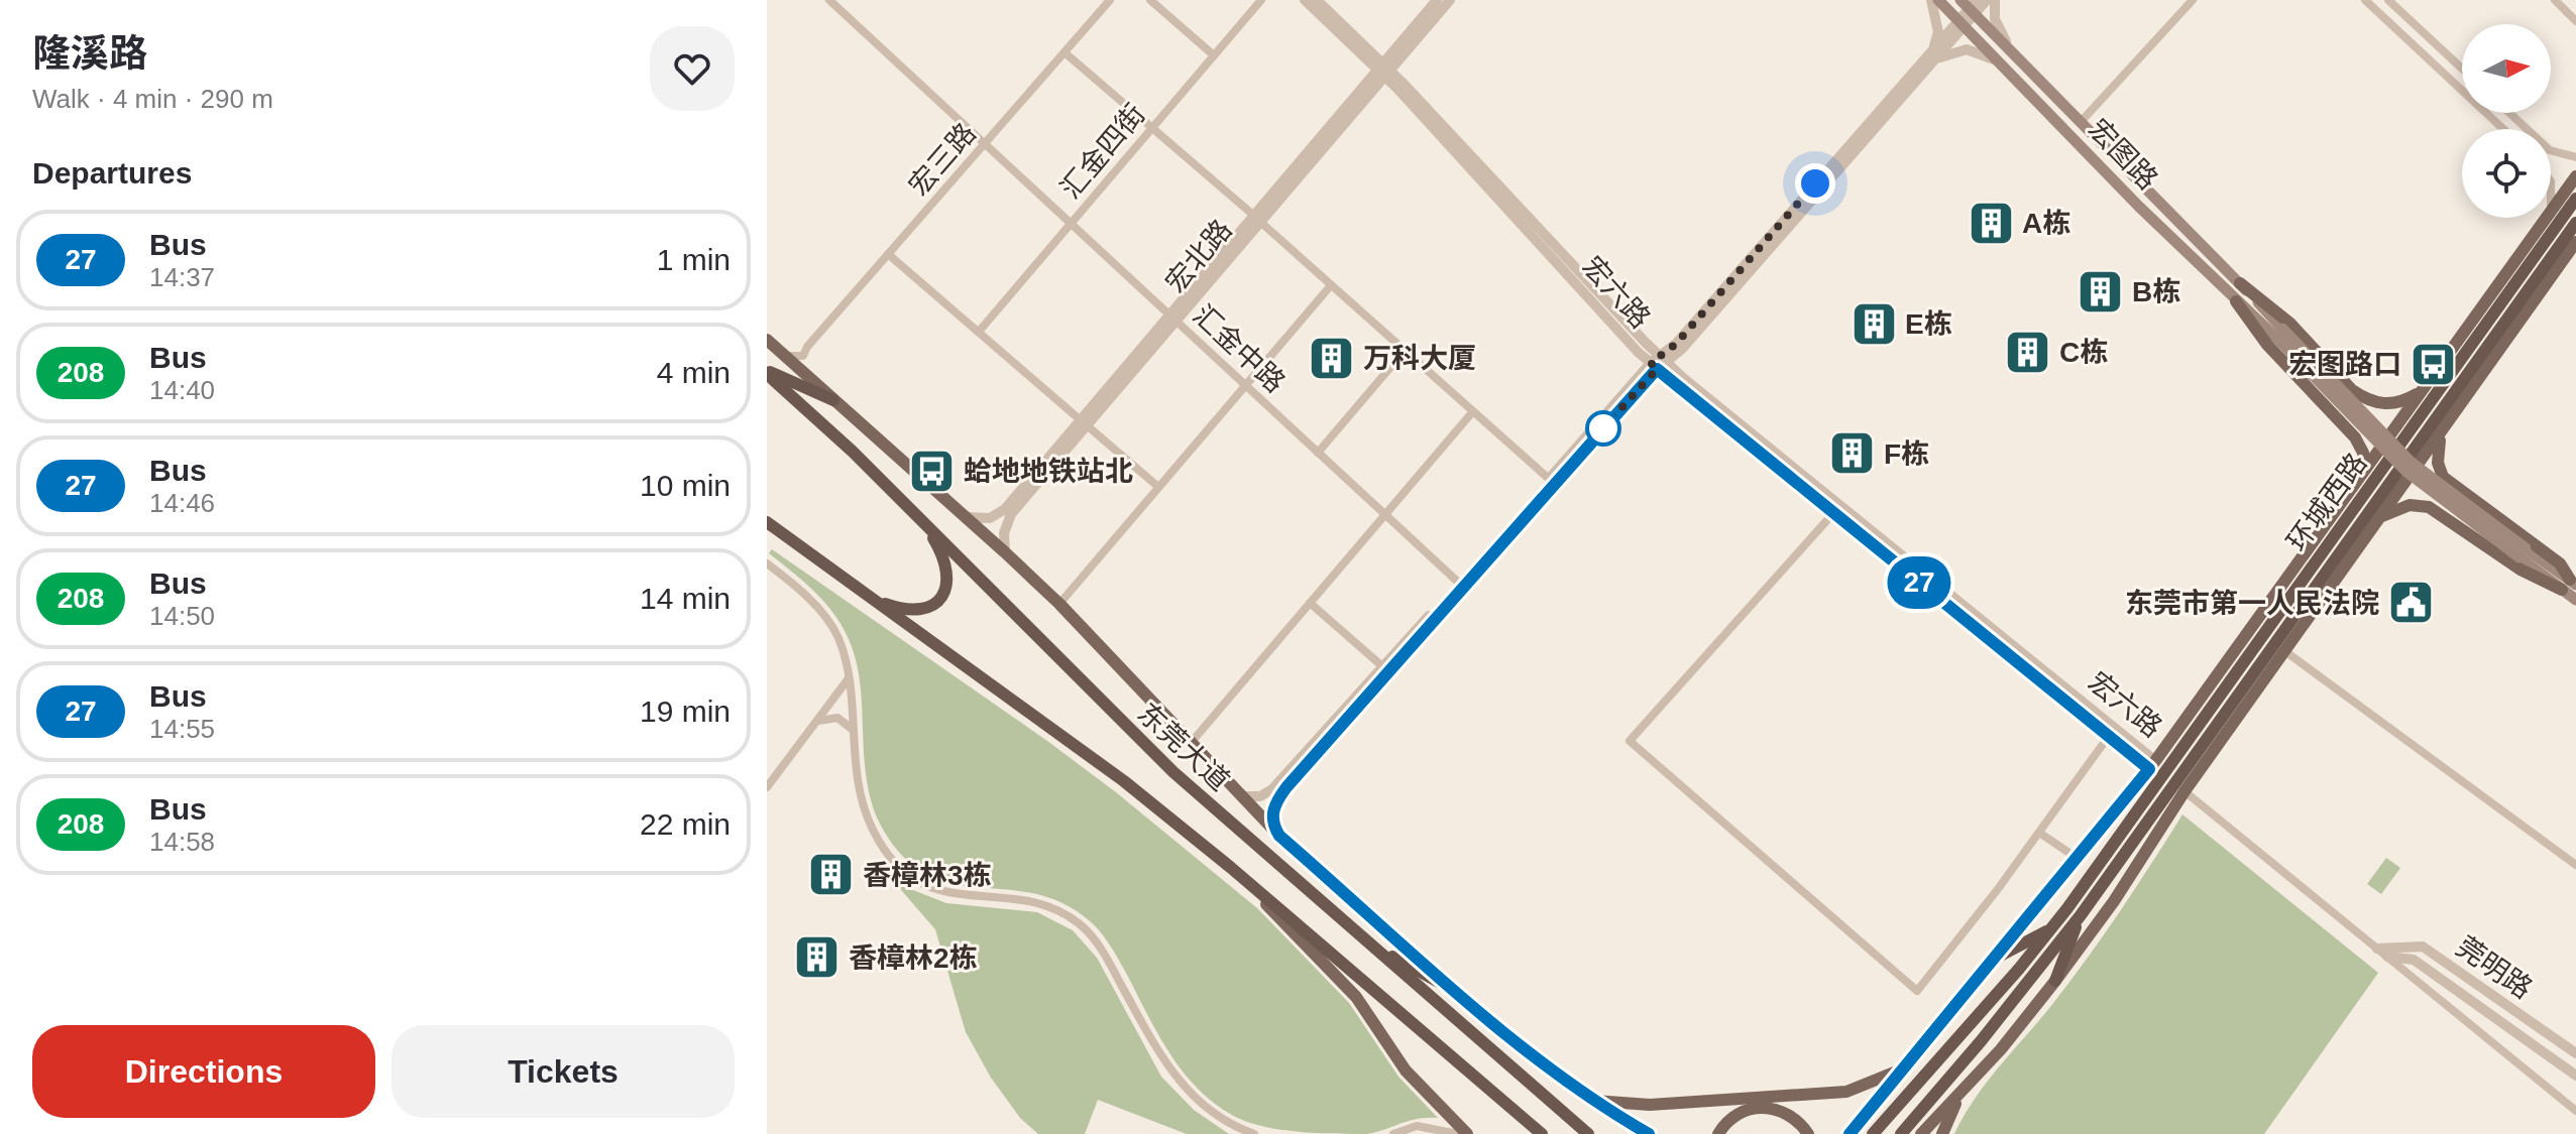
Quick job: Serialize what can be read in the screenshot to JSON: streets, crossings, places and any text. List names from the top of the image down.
{
  "streets": {
    "highway": ["环城西路", "东莞大道"],
    "main road": ["宏图路"],
    "street": [
      "汇金四街",
      "宏三路",
      "宏北路",
      "宏六路",
      "汇金中路",
      "莞明路"
    ]
  },
  "crossings": [
    ["汇金四街", "汇金中路"],
    ["宏三路", "汇金中路"],
    ["宏北路", "宏六路"],
    ["宏北路", "汇金中路"]
  ],
  "places": {
    "building": [
      "A栋",
      "B栋",
      "E栋",
      "C栋",
      "万科大厦",
      "F栋",
      "香樟林3栋",
      "香樟林2栋"
    ],
    "bus stop": ["宏图路口", "蛤地地铁站北"],
    "public building": ["东莞市第一人民法院"]
  },
  "lines": ["bus line 27"],
  "north": "right",
  "page": {
    "heading": [
      ["隆溪路", "Walk · 4 min · 290 m"],
      "Departures"
    ],
    "on_map": "27",
    "list": [
      {
        "mark": "27",
        "name": "Bus",
        "note": "14:37",
        "value": "1 min"
      },
      {
        "mark": "208",
        "name": "Bus",
        "note": "14:40",
        "value": "4 min"
      },
      {
        "mark": "27",
        "name": "Bus",
        "note": "14:46",
        "value": "10 min"
      },
      {
        "mark": "208",
        "name": "Bus",
        "note": "14:50",
        "value": "14 min"
      },
      {
        "mark": "27",
        "name": "Bus",
        "note": "14:55",
        "value": "19 min"
      },
      {
        "mark": "208",
        "name": "Bus",
        "note": "14:58",
        "value": "22 min"
      }
    ],
    "buttons": ["Directions", "Tickets"]
  }
}
